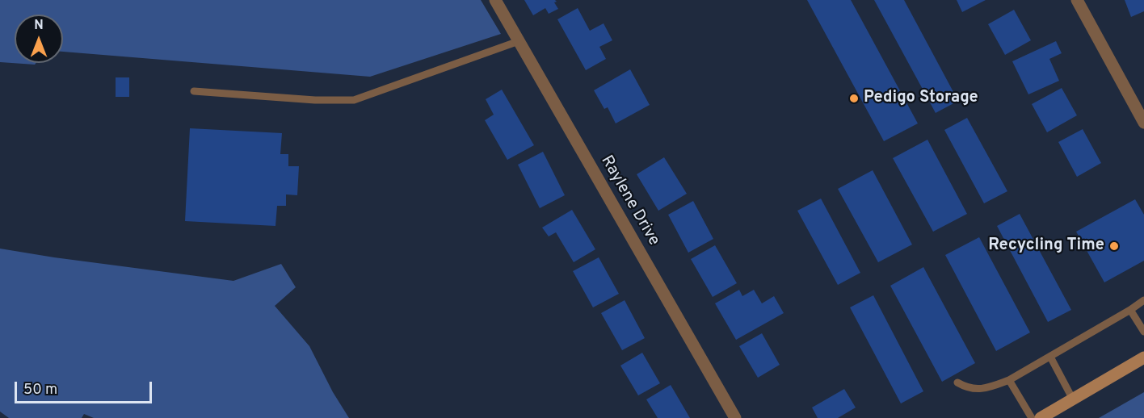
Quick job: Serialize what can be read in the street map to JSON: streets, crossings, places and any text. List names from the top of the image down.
{
  "streets": {
    "street": ["Raylene Drive"]
  },
  "places": ["Pedigo Storage", "Recycling Time"],
  "scale_bar": "50 m",
  "north": "top"
}
